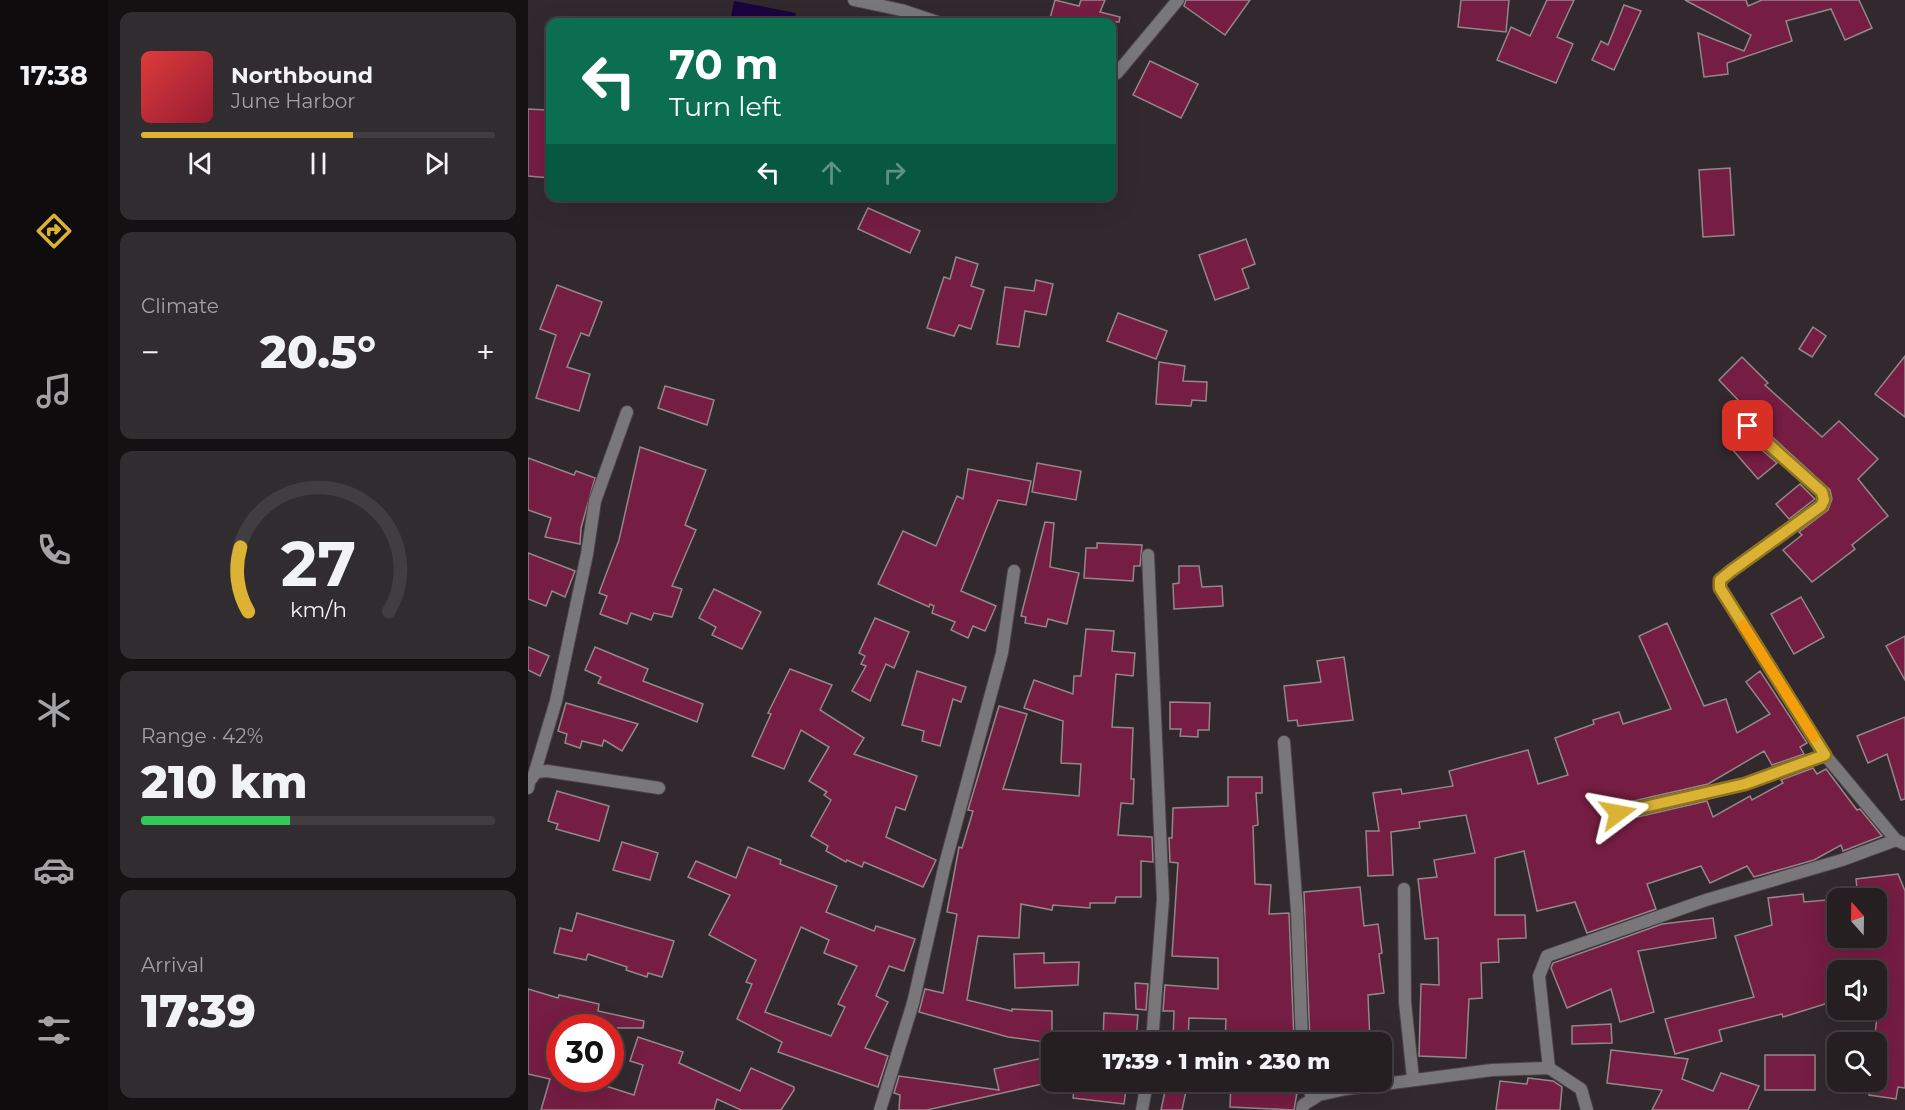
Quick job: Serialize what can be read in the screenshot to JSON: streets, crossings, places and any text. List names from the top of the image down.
{
  "north": "top",
  "page": {
    "tabs": "17:38",
    "turn": ["70 m", "Turn left"],
    "song": ["Northbound", "June Harbor"],
    "tile": [
      "Climate",
      ["Range · 42%", "210 km"],
      ["Arrival", "17:39"]
    ],
    "heat": ["−", "20.5°", "+"],
    "limit": "30",
    "trip": "17:39 · 1 min · 230 m",
    "gauge": ["27", "km/h"]
  }
}
